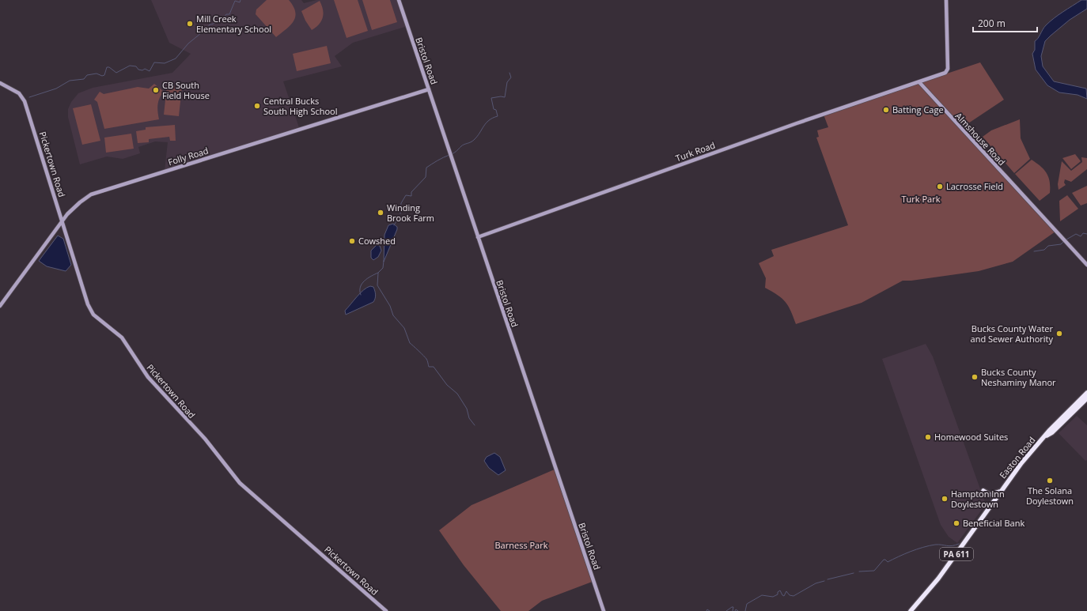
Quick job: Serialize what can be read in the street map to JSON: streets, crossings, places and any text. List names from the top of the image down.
{
  "streets": {
    "highway": ["Easton Road", "PA 611"],
    "street": [
      "Bristol Road",
      "Almshouse Road",
      "Turk Road",
      "Folly Road",
      "Pickertown Road"
    ]
  },
  "crossings": [
    ["Bristol Road", "Turk Road"],
    ["Bristol Road", "Folly Road"],
    ["Almshouse Road", "Turk Road"],
    ["Folly Road", "Pickertown Road"]
  ],
  "parks": ["Turk Park", "Barness Park"],
  "places": [
    "Mill Creek Elementary School",
    "CB South Field House",
    "Central Bucks South High School",
    "Batting Cage",
    "Lacrosse Field",
    "Winding Brook Farm",
    "Cowshed",
    "Bucks County Water and Sewer Authority",
    "Bucks County Neshaminy Manor",
    "Homewood Suites",
    "The Solana Doylestown",
    "Hampton Inn Doylestown",
    "Beneficial Bank"
  ],
  "scale_bar": "200 m"
}
